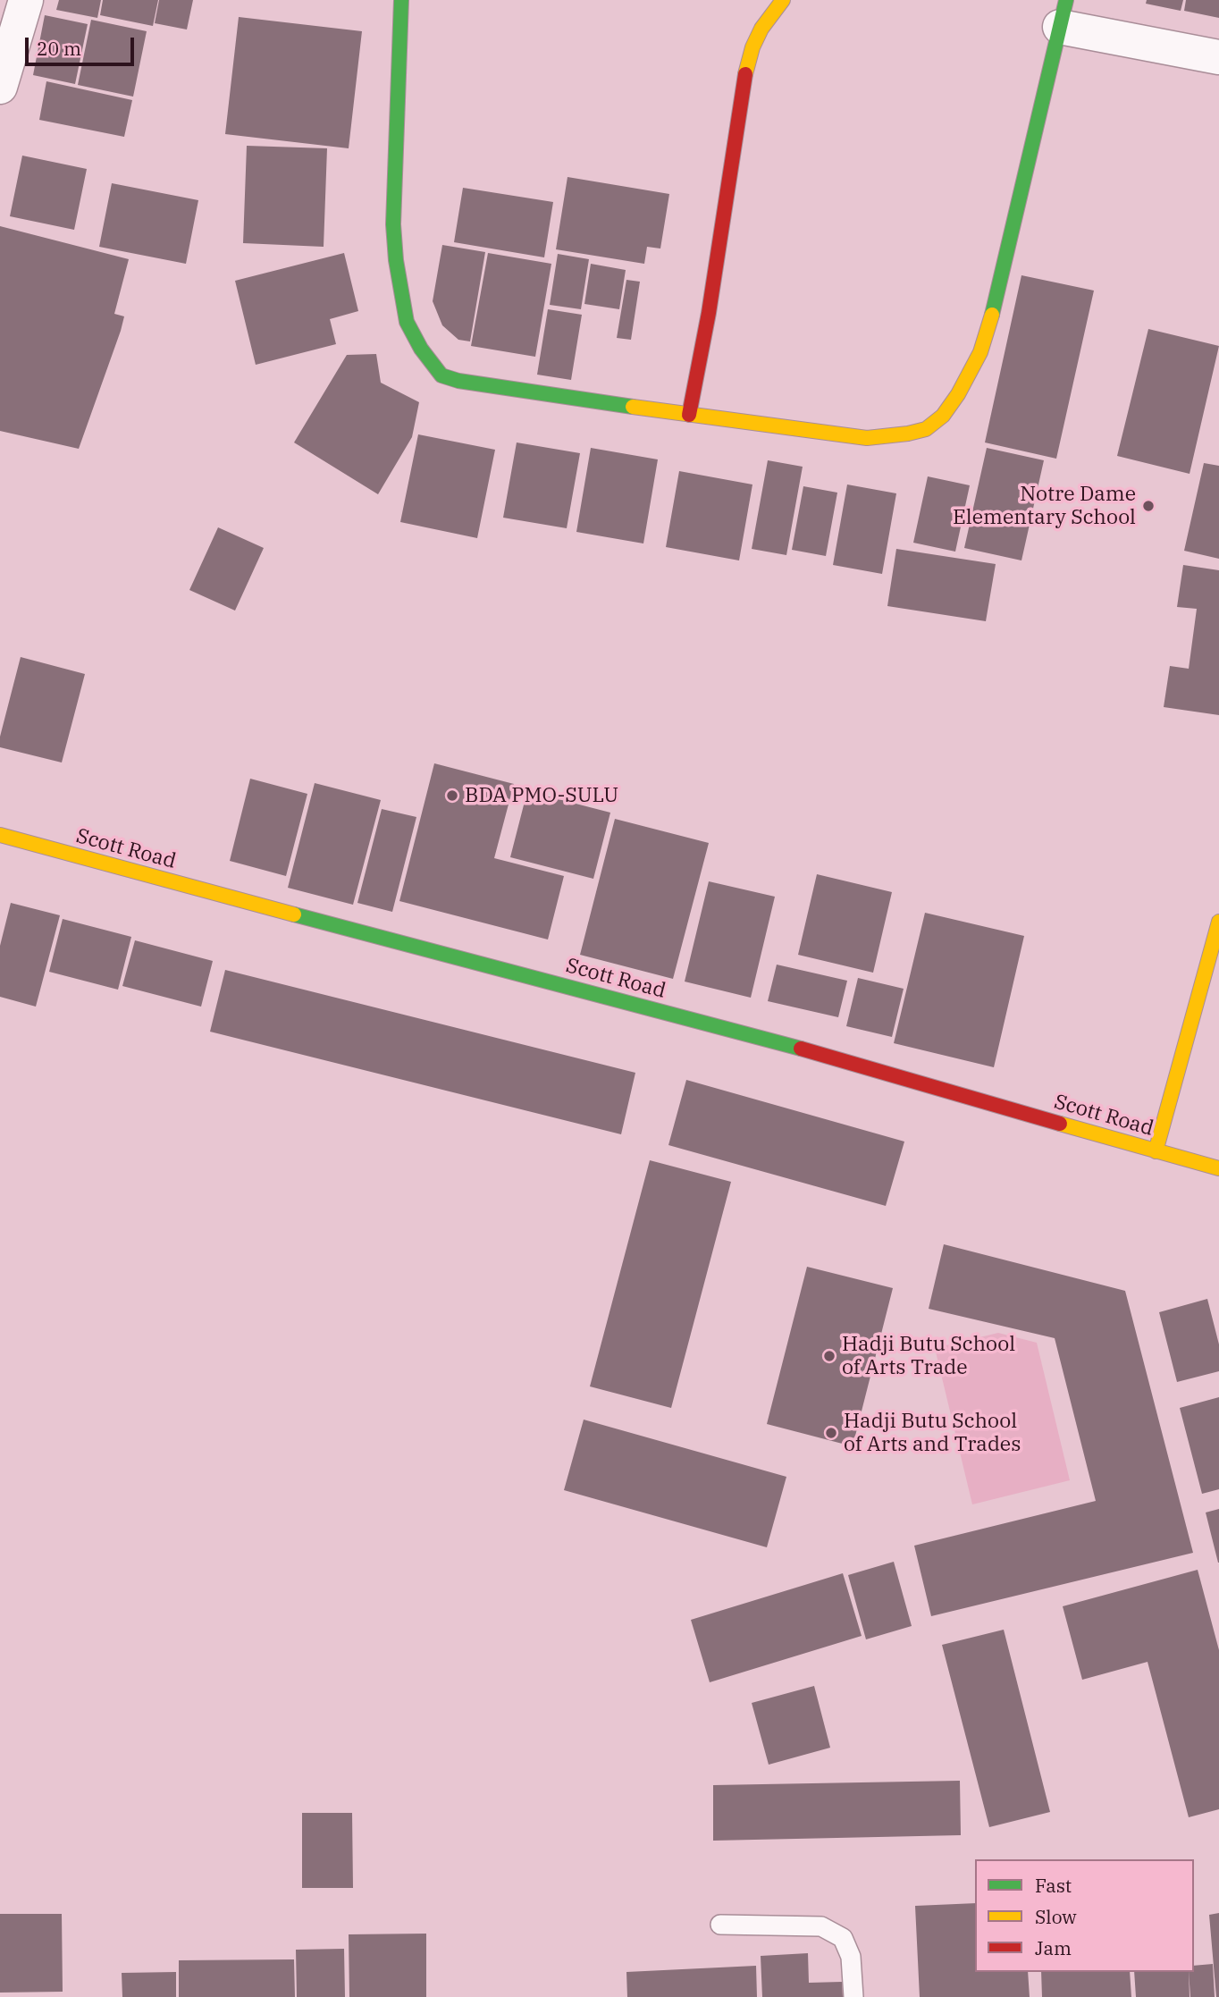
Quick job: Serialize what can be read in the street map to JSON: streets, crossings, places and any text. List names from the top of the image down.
{
  "streets": {
    "street": ["Scott Road"]
  },
  "places": [
    "Notre Dame Elementary School",
    "BDA PMO-SULU",
    "Hadji Butu School of Arts Trade",
    "Hadji Butu School of Arts and Trades"
  ],
  "legend": ["Fast", "Slow", "Jam"],
  "scale_bar": "20 m"
}
